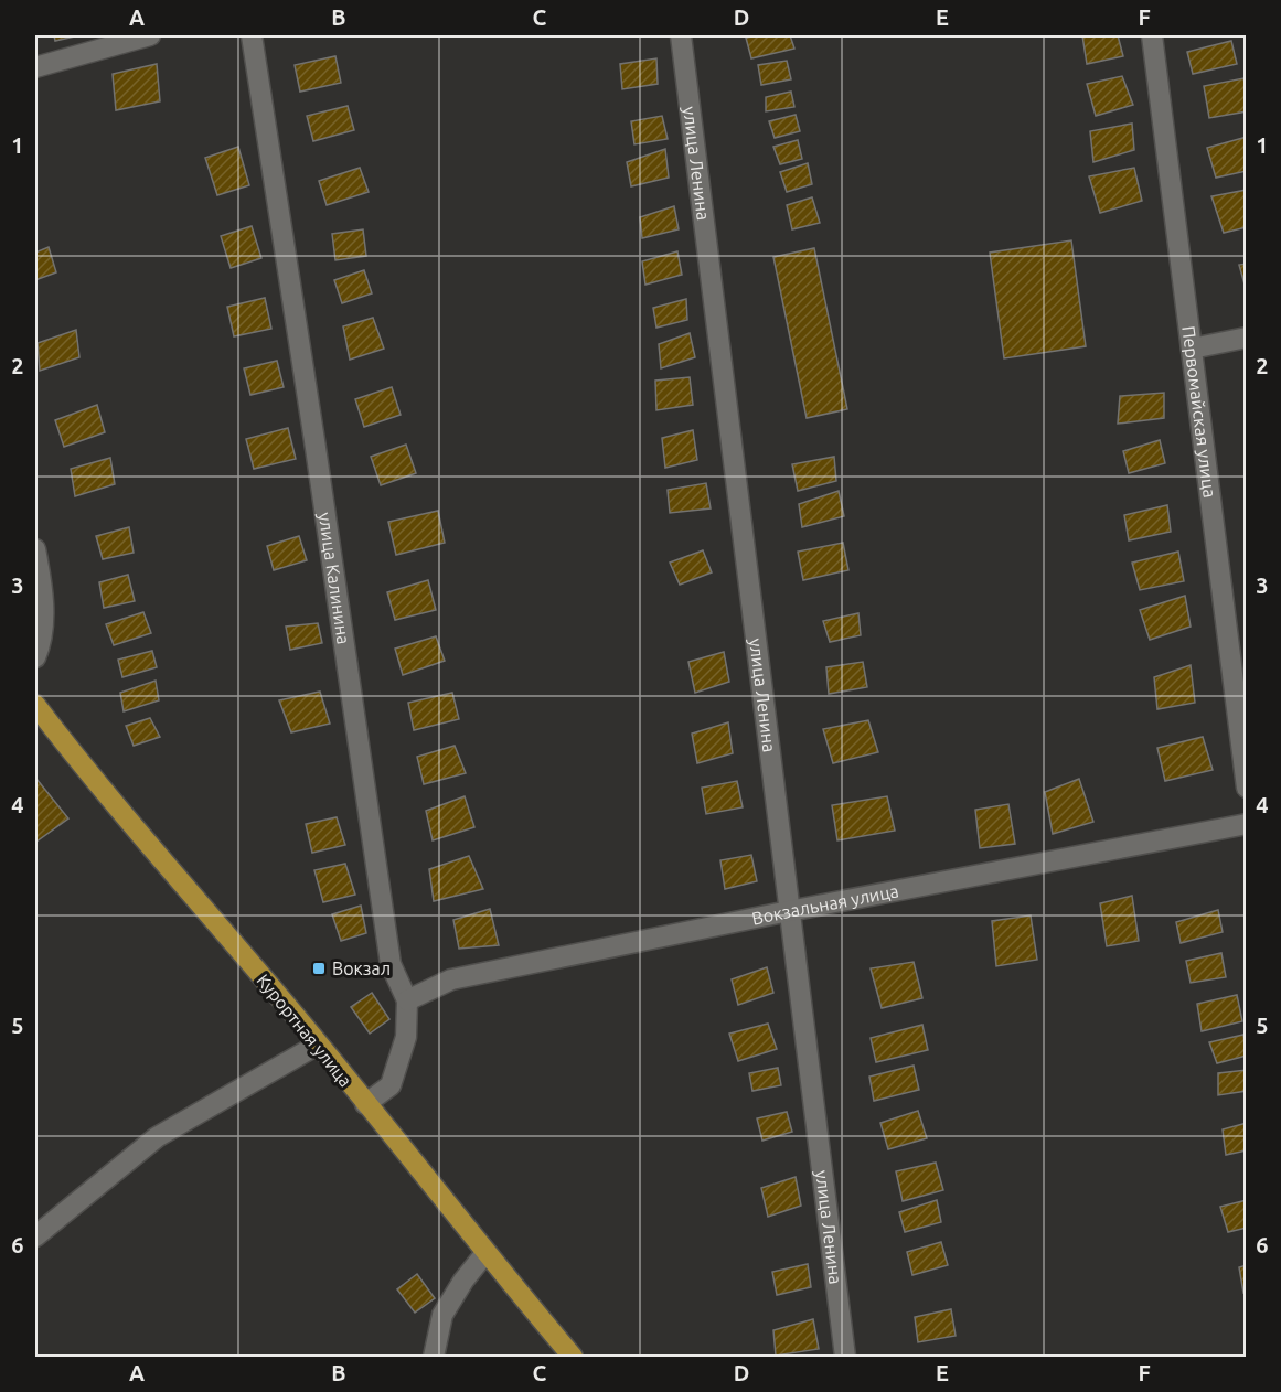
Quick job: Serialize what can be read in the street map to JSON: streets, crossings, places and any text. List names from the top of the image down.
{
  "streets": {
    "main road": ["Курортная улица"],
    "street": [
      "улица Ленина",
      "Первомайская улица",
      "улица Калинина",
      "Вокзальная улица"
    ]
  },
  "crossings": [
    ["улица Ленина", "Вокзальная улица"],
    ["улица Калинина", "Вокзальная улица"],
    ["улица Калинина", "Курортная улица"]
  ],
  "places": {
    "transit": ["Вокзал"]
  },
  "grid": {
    "columns": [
      "A",
      "B",
      "C",
      "D",
      "E",
      "F"
    ],
    "rows": [
      "1",
      "2",
      "3",
      "4",
      "5",
      "6"
    ]
  }
}
